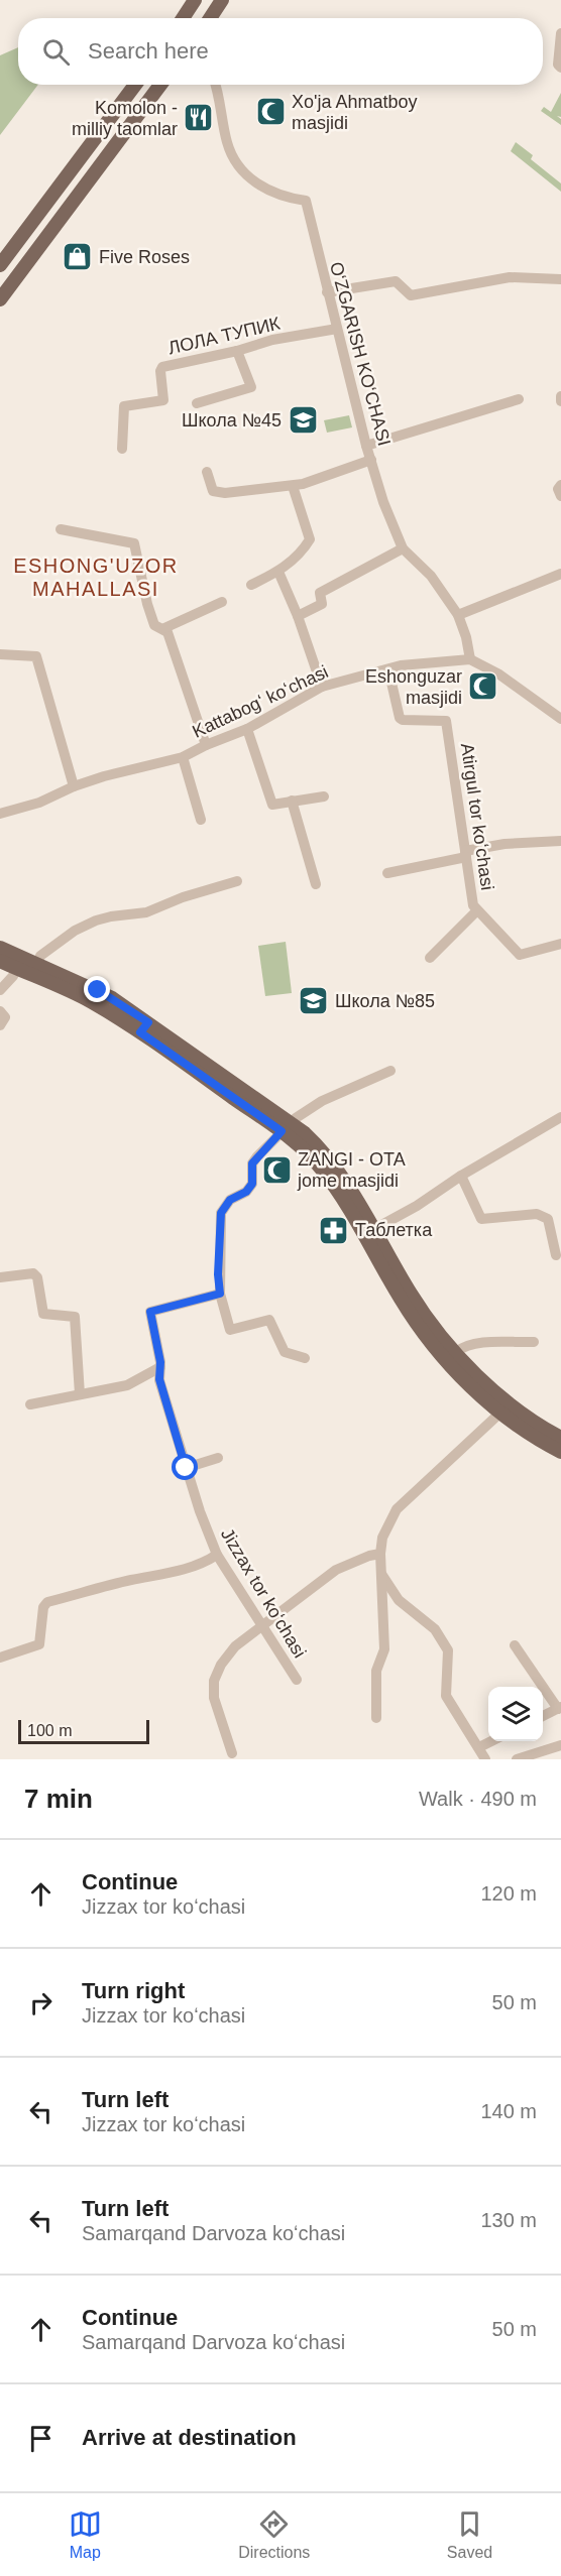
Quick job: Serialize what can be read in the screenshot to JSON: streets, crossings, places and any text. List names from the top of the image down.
{
  "streets": {
    "street": [
      "ЛОЛА ТУПИК",
      "O‘ZGARISH KO‘CHASI",
      "Kattabogʻ koʻchasi",
      "Atirgul tor koʻchasi",
      "Jizzax tor koʻchasi"
    ]
  },
  "crossings": [
    ["ЛОЛА ТУПИК", "O‘ZGARISH KO‘CHASI"],
    ["O‘ZGARISH KO‘CHASI", "Kattabogʻ koʻchasi"],
    ["Kattabogʻ koʻchasi", "Atirgul tor koʻchasi"]
  ],
  "districts": ["ESHONG'UZOR MAHALLASI"],
  "places": {
    "mosque": ["Xo'ja Ahmatboy masjidi", "Eshonguzar masjidi", "ZANGI - OTA jome masjidi"],
    "restaurant": ["Komolon - milliy taomlar"],
    "shop": ["Five Roses"],
    "school or university": ["Школа №45", "Школа №85"],
    "pharmacy": ["Таблетка"]
  },
  "scale_bar": "100 m",
  "page": {
    "search": "Search here",
    "scale": "100 m",
    "heading": ["7 min", "Walk · 490 m"],
    "list": [
      ["Continue", "Jizzax tor koʻchasi", "120 m"],
      ["Turn right", "Jizzax tor koʻchasi", "50 m"],
      ["Turn left", "Jizzax tor koʻchasi", "140 m"],
      ["Turn left", "Samarqand Darvoza koʻchasi", "130 m"],
      ["Continue", "Samarqand Darvoza koʻchasi", "50 m"],
      "Arrive at destination"
    ],
    "nav": ["Map", "Directions", "Saved"]
  }
}
